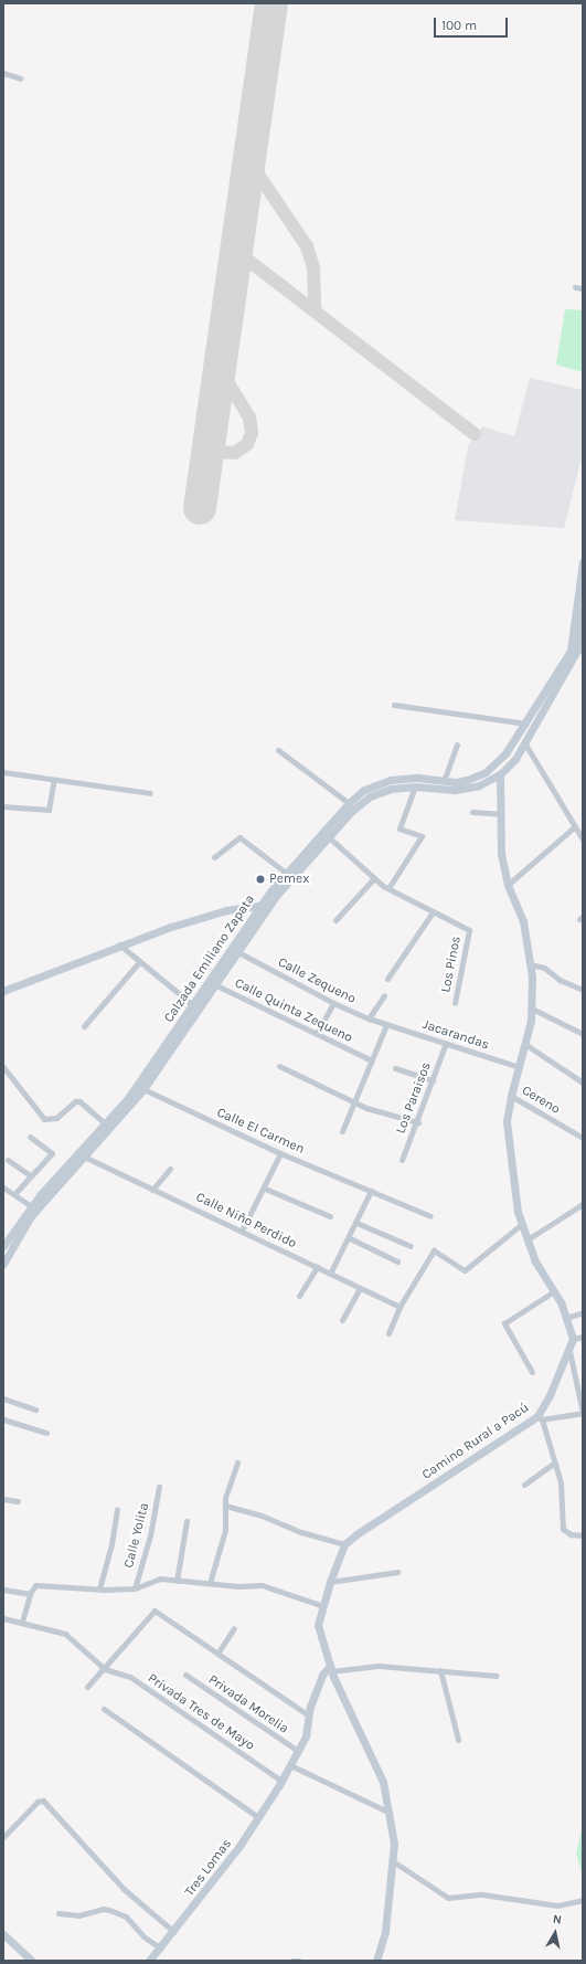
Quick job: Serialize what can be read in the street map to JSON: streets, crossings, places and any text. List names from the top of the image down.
{
  "streets": {
    "street": [
      "Calzada Emiliano Zapata",
      "Los Pinos",
      "Calle Zequeno",
      "Calle Quinta Zequeno",
      "Jacarandas",
      "Los Paraisos",
      "Cereno",
      "Calle El Carmen",
      "Calle Niño Perdido",
      "Camino Rural a Pacú",
      "Calle Yolita",
      "Privada Morelia",
      "Privada Tres de Mayo",
      "Tres Lomas"
    ]
  },
  "crossings": [
    ["Calzada Emiliano Zapata", "Calle Zequeno"],
    ["Calzada Emiliano Zapata", "Calle Quinta Zequeno"],
    ["Calzada Emiliano Zapata", "Calle El Carmen"],
    ["Calzada Emiliano Zapata", "Calle Niño Perdido"],
    ["Calle Zequeno", "Jacarandas"],
    ["Jacarandas", "Los Paraisos"],
    ["Privada Morelia", "Tres Lomas"],
    ["Privada Tres de Mayo", "Tres Lomas"]
  ],
  "places": ["Pemex"],
  "scale_bar": "100 m",
  "north": "top"
}
